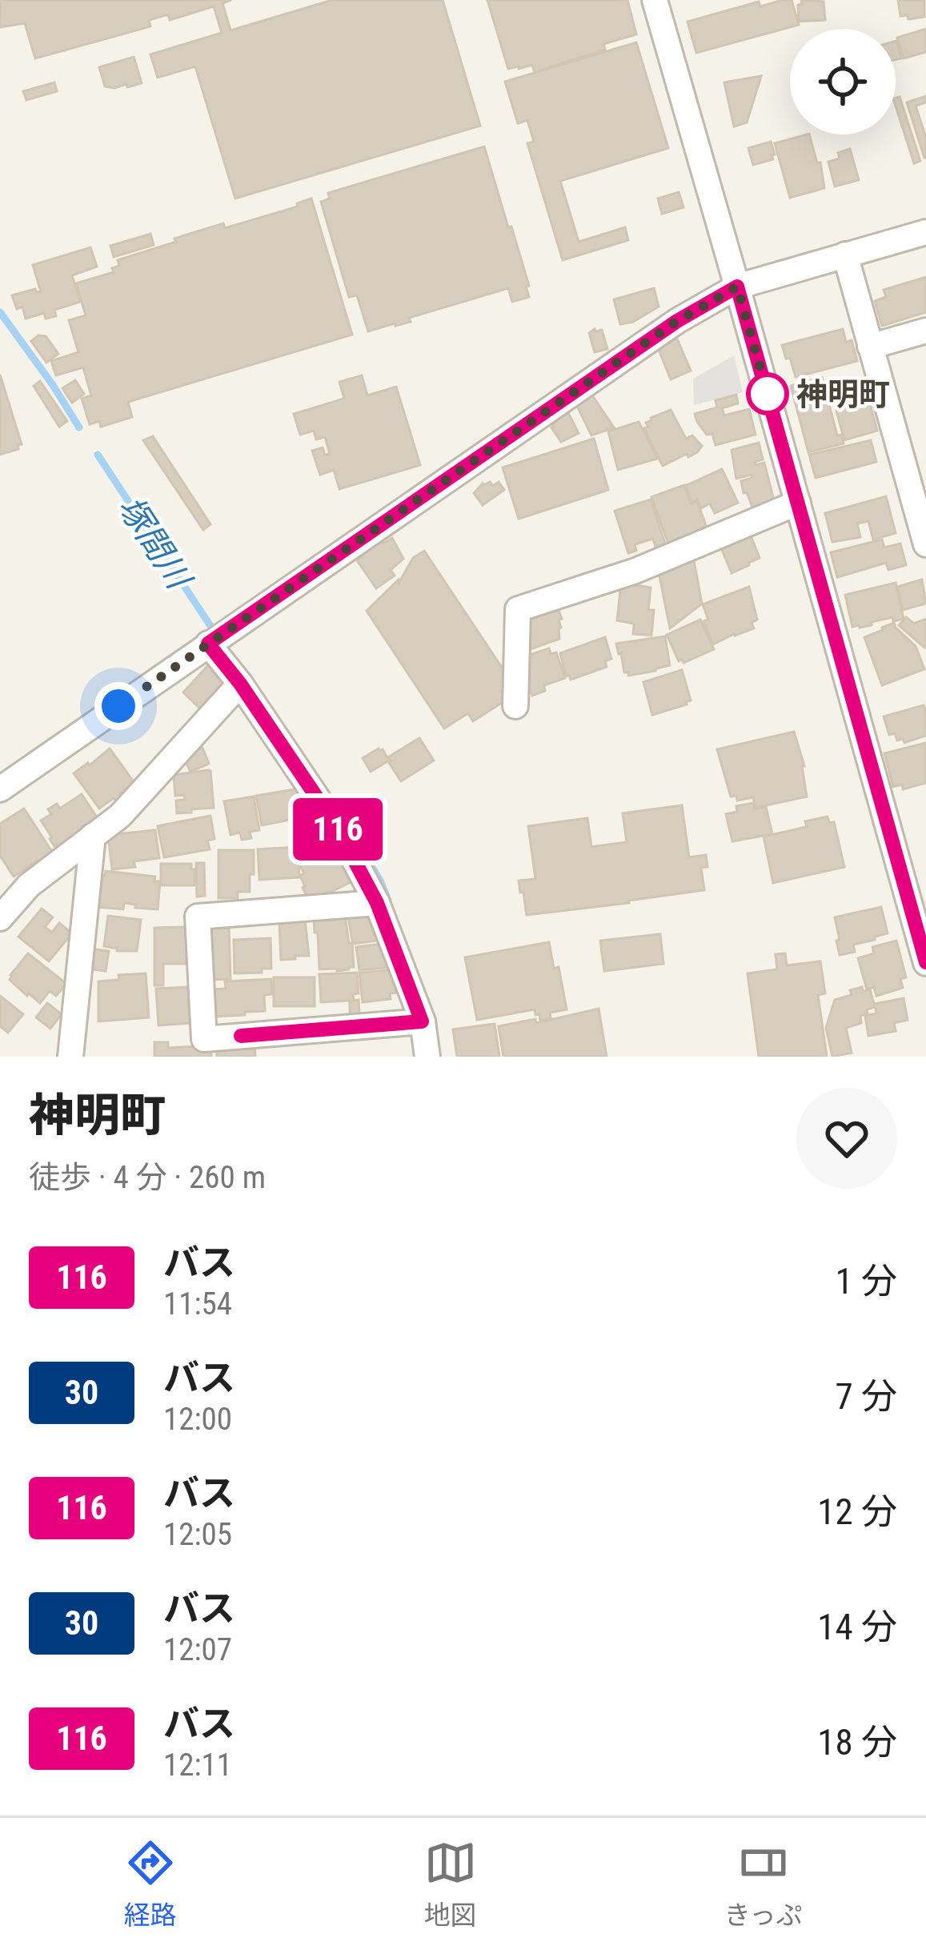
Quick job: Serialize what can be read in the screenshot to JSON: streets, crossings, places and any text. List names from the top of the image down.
{
  "water": ["塚間川"],
  "places": ["神明町"],
  "lines": ["bus line 116"],
  "page": {
    "on_map": "116",
    "heading": ["神明町", "徒歩 · 4 分 · 260 m"],
    "list": [
      {
        "mark": "116",
        "name": "バス",
        "note": "11:54",
        "value": "1 分"
      },
      {
        "mark": "30",
        "name": "バス",
        "note": "12:00",
        "value": "7 分"
      },
      {
        "mark": "116",
        "name": "バス",
        "note": "12:05",
        "value": "12 分"
      },
      {
        "mark": "30",
        "name": "バス",
        "note": "12:07",
        "value": "14 分"
      },
      {
        "mark": "116",
        "name": "バス",
        "note": "12:11",
        "value": "18 分"
      }
    ],
    "tabs": ["経路", "地図", "きっぷ"]
  }
}
